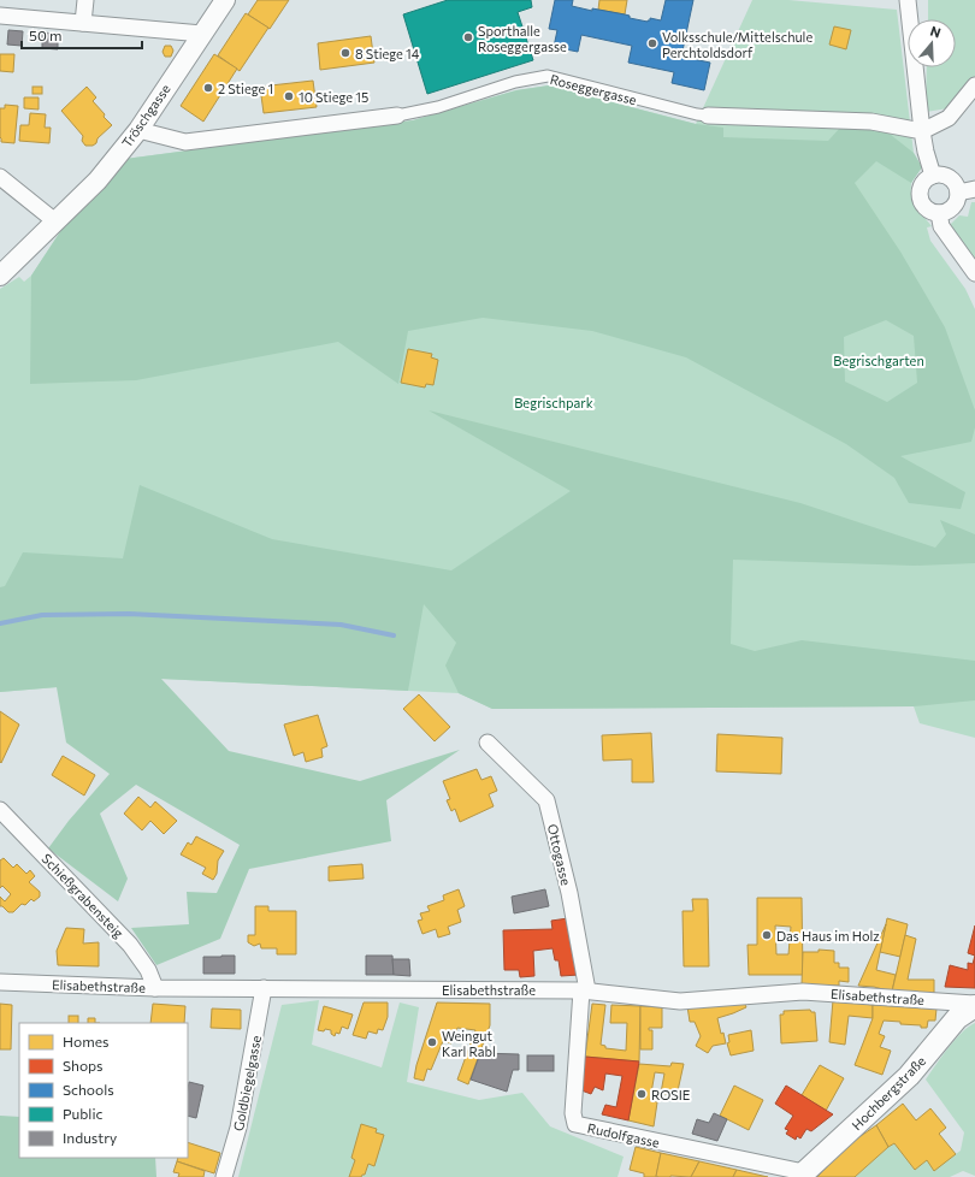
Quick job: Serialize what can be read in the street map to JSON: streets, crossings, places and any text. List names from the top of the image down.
{
  "streets": {
    "main road": ["Hochbergstraße"],
    "street": [
      "Roseggergasse",
      "Tröschgasse",
      "Ottogasse",
      "Schießgrabensteig",
      "Elisabethstraße",
      "Goldbiegelgasse",
      "Rudolfgasse"
    ]
  },
  "crossings": [
    ["Roseggergasse", "Tröschgasse"],
    ["Ottogasse", "Elisabethstraße"],
    ["Ottogasse", "Rudolfgasse"],
    ["Schießgrabensteig", "Elisabethstraße"],
    ["Elisabethstraße", "Goldbiegelgasse"],
    ["Elisabethstraße", "Hochbergstraße"],
    ["Elisabethstraße", "Rudolfgasse"],
    ["Hochbergstraße", "Rudolfgasse"]
  ],
  "parks": ["Begrischgarten", "Begrischpark"],
  "places": [
    "Sporthalle Roseggergasse",
    "Volksschule/Mittelschule Perchtoldsdorf",
    "8 Stiege 14",
    "2 Stiege 1",
    "10 Stiege 15",
    "Das Haus im Holz",
    "Weingut Karl Rabl",
    "ROSIE"
  ],
  "legend": [
    "Homes",
    "Shops",
    "Schools",
    "Public",
    "Industry"
  ],
  "scale_bar": "50 m",
  "north": "top"
}
